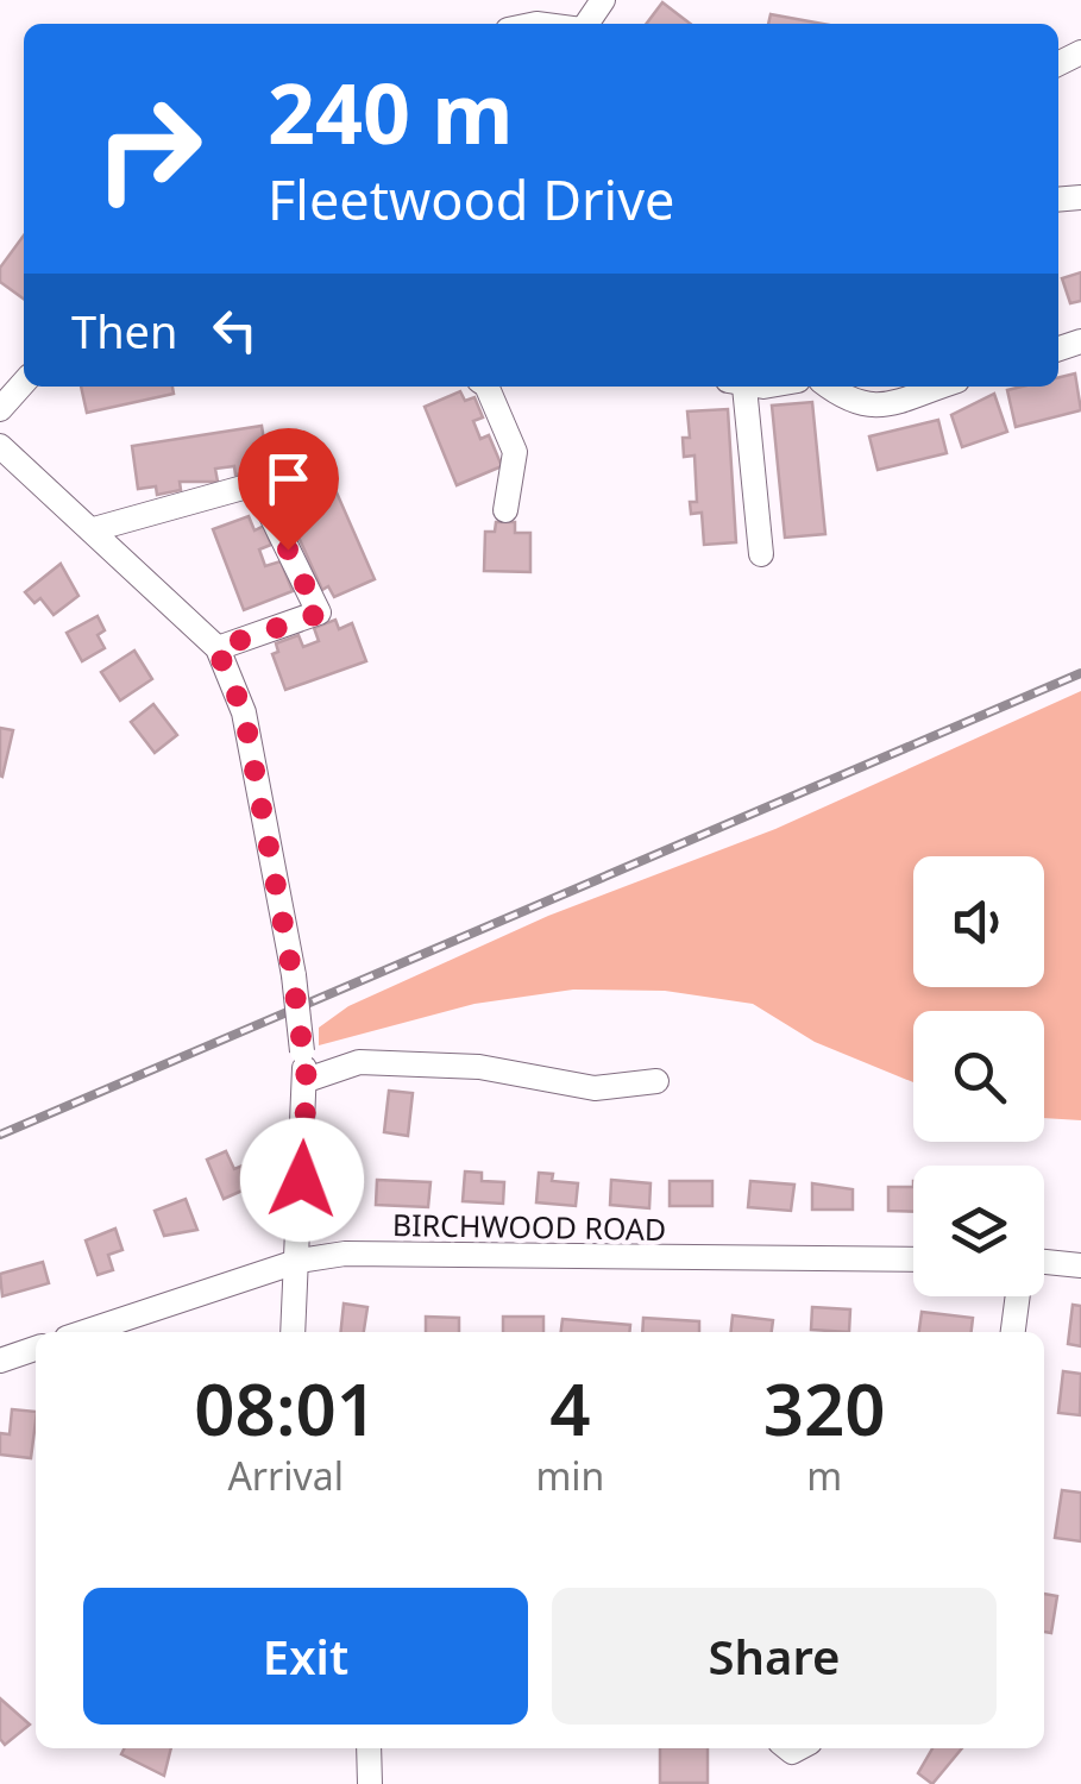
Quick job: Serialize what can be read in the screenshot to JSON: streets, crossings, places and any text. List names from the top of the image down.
{
  "streets": {
    "street": ["BIRCHWOOD ROAD"]
  },
  "page": {
    "turn": ["240 m", "Fleetwood Drive"],
    "then": "Then",
    "eta": [
      "08:01",
      "Arrival",
      "4",
      "min",
      "320",
      "m"
    ],
    "buttons": ["Exit", "Share"]
  }
}
